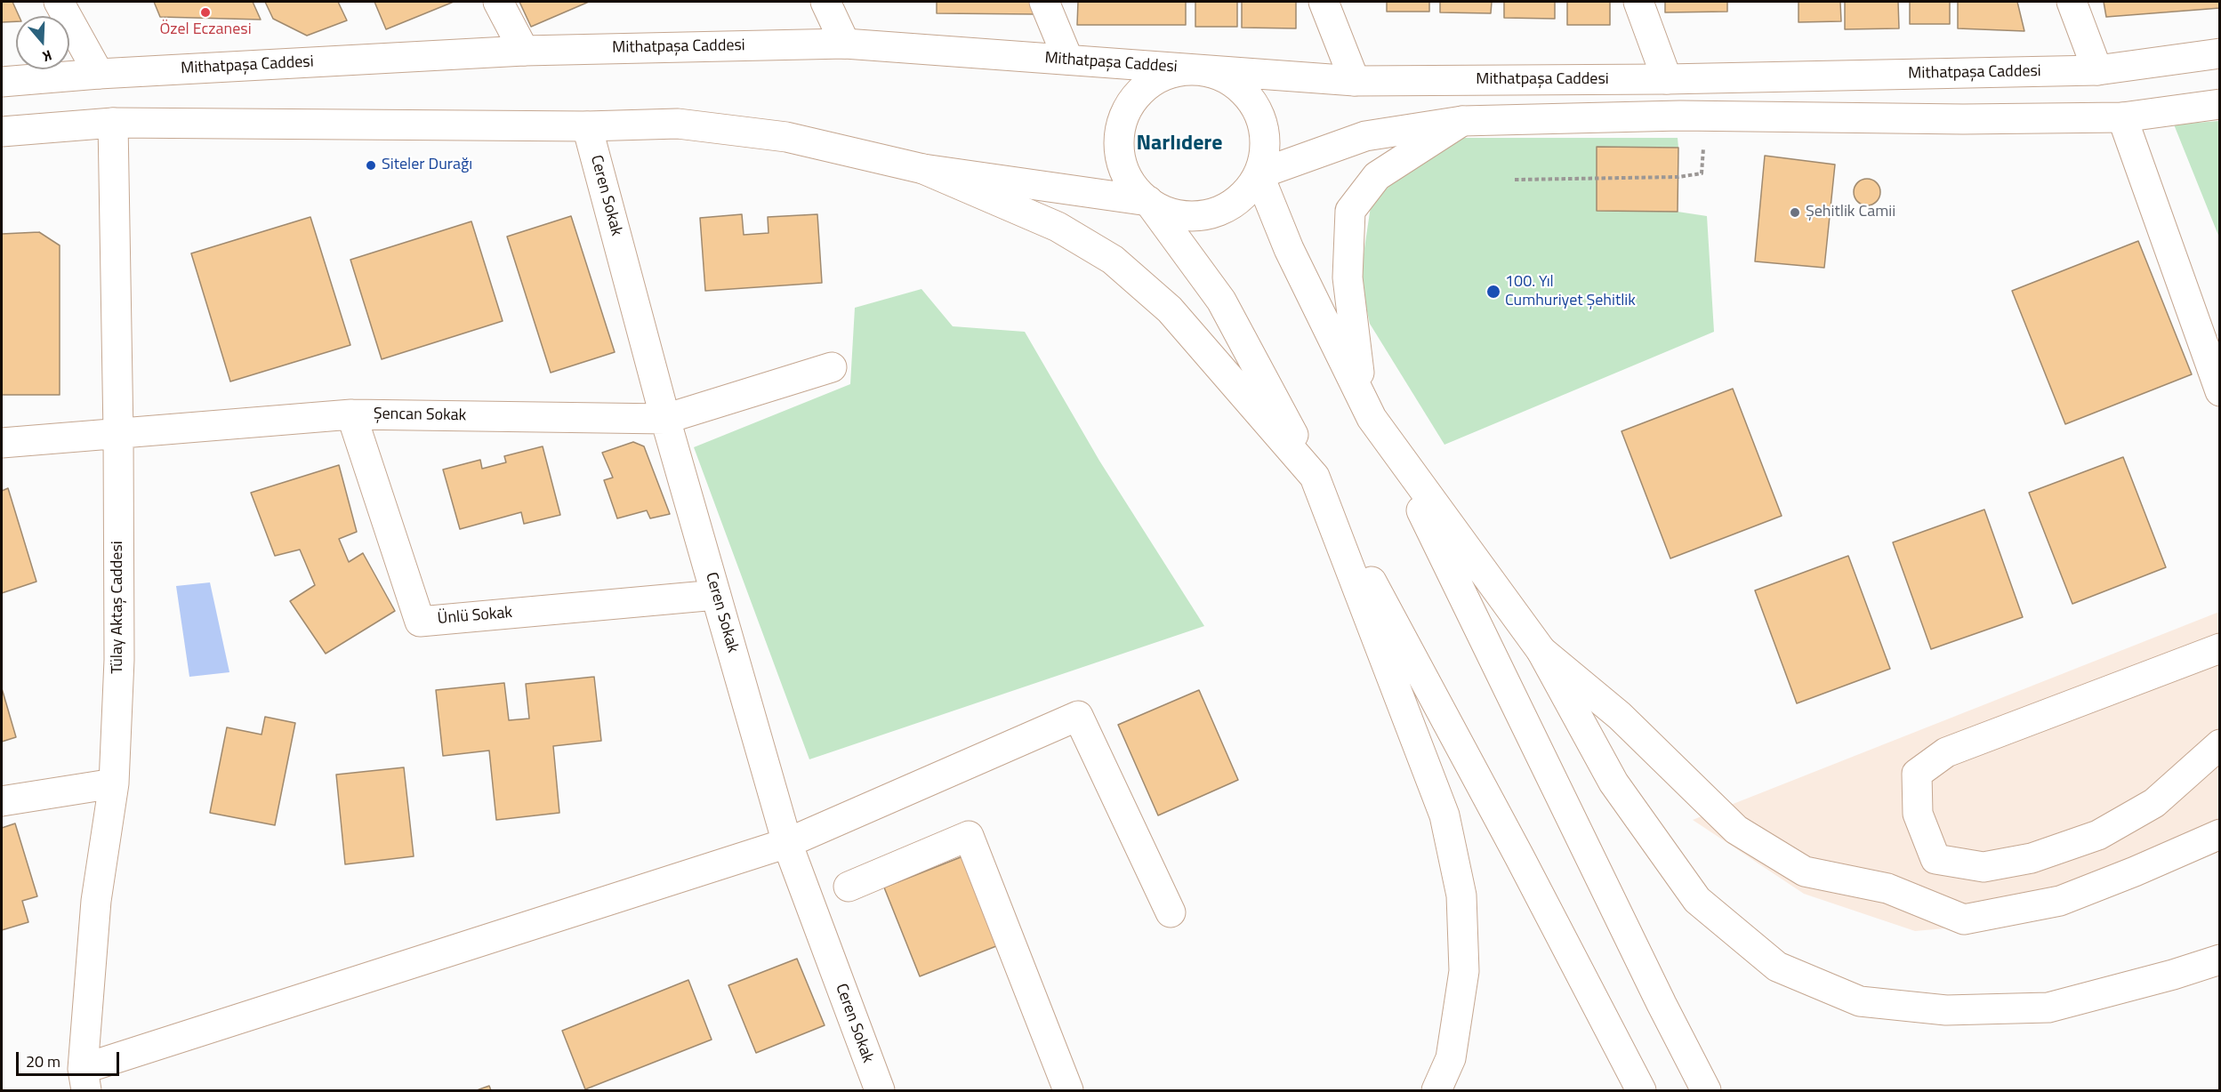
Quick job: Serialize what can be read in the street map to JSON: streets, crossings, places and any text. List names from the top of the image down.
{
  "streets": {
    "main road": [
      "Mithatpaşa Caddesi",
      "Ceren Sokak",
      "Şencan Sokak",
      "Tülay Aktaş Caddesi",
      "Ünlü Sokak"
    ]
  },
  "crossings": [
    ["Ceren Sokak", "Şencan Sokak"],
    ["Ceren Sokak", "Ünlü Sokak"],
    ["Şencan Sokak", "Tülay Aktaş Caddesi"],
    ["Şencan Sokak", "Ünlü Sokak"]
  ],
  "districts": ["Narlıdere"],
  "places": [
    "Özel Eczanesi",
    "Siteler Durağı",
    "Şehitlik Camii",
    "100. Yıl Cumhuriyet Şehitlik"
  ],
  "scale_bar": "20 m",
  "north": "bottom"
}
